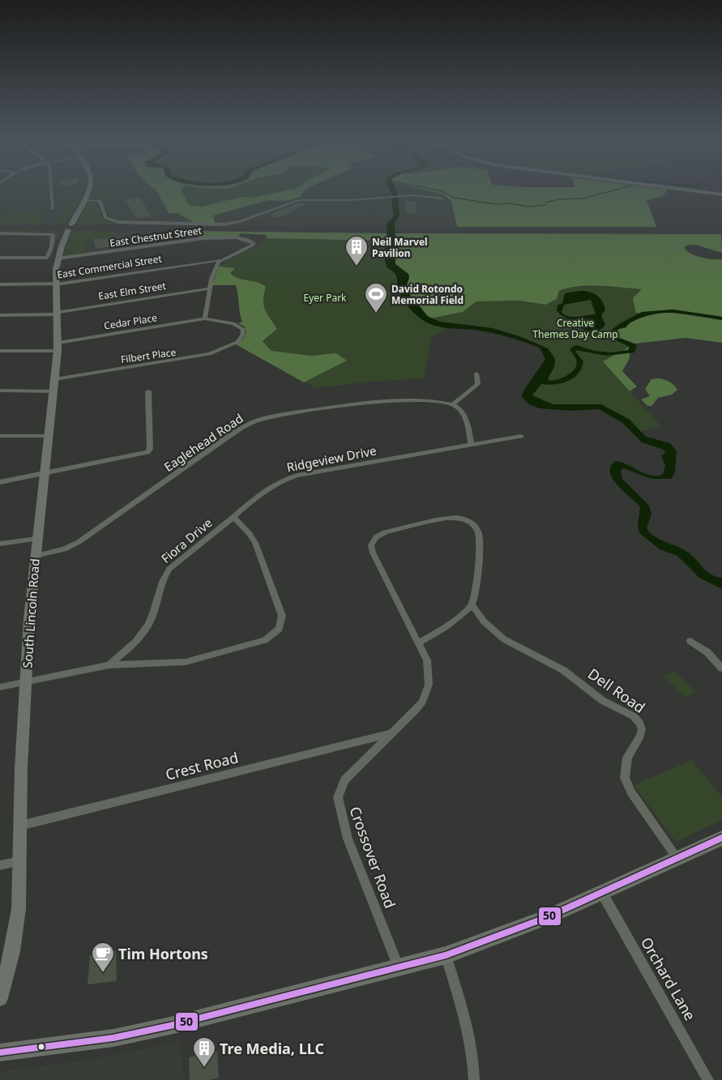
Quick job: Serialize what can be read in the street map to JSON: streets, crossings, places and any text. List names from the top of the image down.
{
  "streets": {
    "street": [
      "East Chestnut Street",
      "East Commercial Street",
      "East Elm Street",
      "Cedar Place",
      "Filbert Place",
      "Eaglehead Road",
      "Ridgeview Drive",
      "Fiora Drive",
      "South Lincoln Road",
      "Dell Road",
      "Crest Road",
      "Crossover Road",
      "Orchard Lane"
    ]
  },
  "crossings": [
    ["East Chestnut Street", "East Commercial Street"],
    ["East Chestnut Street", "South Lincoln Road"],
    ["East Commercial Street", "South Lincoln Road"],
    ["East Elm Street", "South Lincoln Road"],
    ["Cedar Place", "Filbert Place"],
    ["Cedar Place", "South Lincoln Road"],
    ["Filbert Place", "South Lincoln Road"],
    ["Eaglehead Road", "South Lincoln Road"],
    ["Ridgeview Drive", "Fiora Drive"],
    ["South Lincoln Road", "Crest Road"],
    ["Dell Road", "Crossover Road"],
    ["Crest Road", "Crossover Road"]
  ],
  "parks": ["Eyer Park", "Creative Themes Day Camp"],
  "places": {
    "building": ["Neil Marvel Pavilion", "Tre Media, LLC"],
    "sports": ["David Rotondo Memorial Field"],
    "cafe": ["Tim Hortons"]
  },
  "lines": ["transit line 50"]
}
